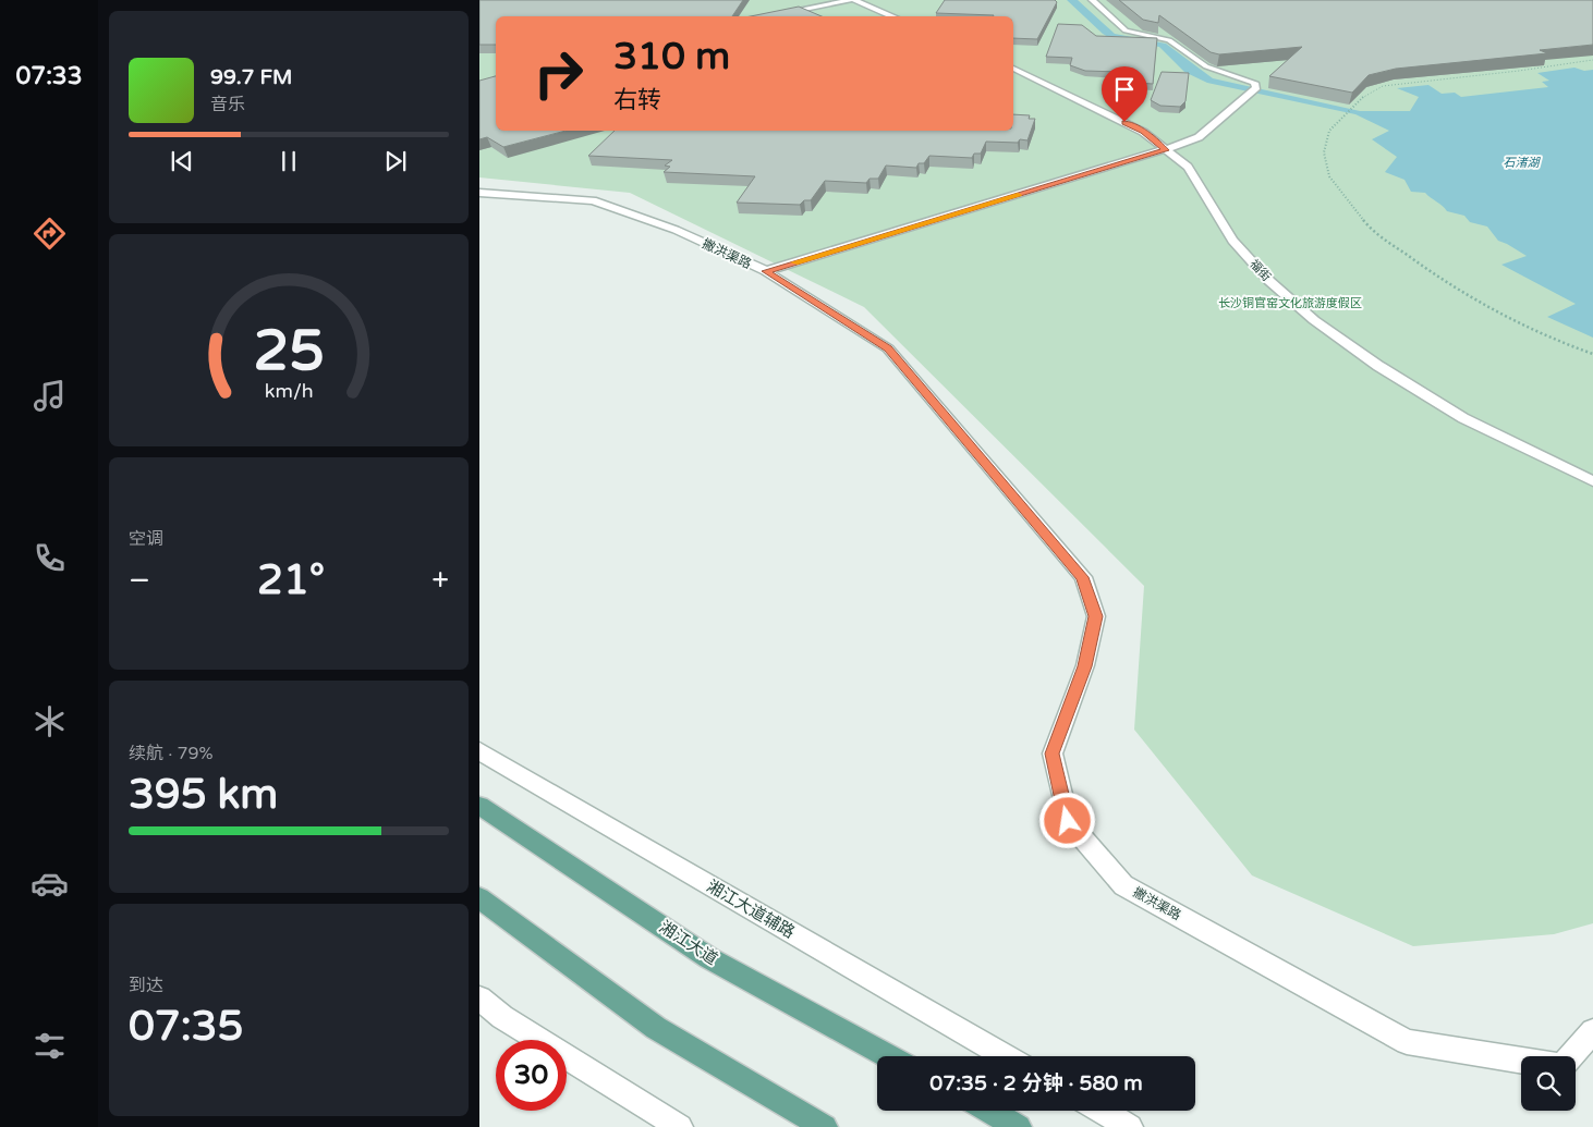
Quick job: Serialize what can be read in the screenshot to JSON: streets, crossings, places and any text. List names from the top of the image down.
{
  "streets": {
    "main road": ["湘江大道"],
    "street": ["撇洪渠路", "福街", "湘江大道辅路"]
  },
  "water": ["石渚湖"],
  "parks": ["长沙铜官窑文化旅游度假区"],
  "page": {
    "tabs": "07:33",
    "turn": ["310 m", "右转"],
    "song": ["99.7 FM", "音乐"],
    "tile": [
      "空调",
      ["续航 · 79%", "395 km"],
      ["到达", "07:35"]
    ],
    "heat": ["−", "21°", "+"],
    "limit": "30",
    "trip": "07:35 · 2 分钟 · 580 m",
    "gauge": ["25", "km/h"]
  }
}
